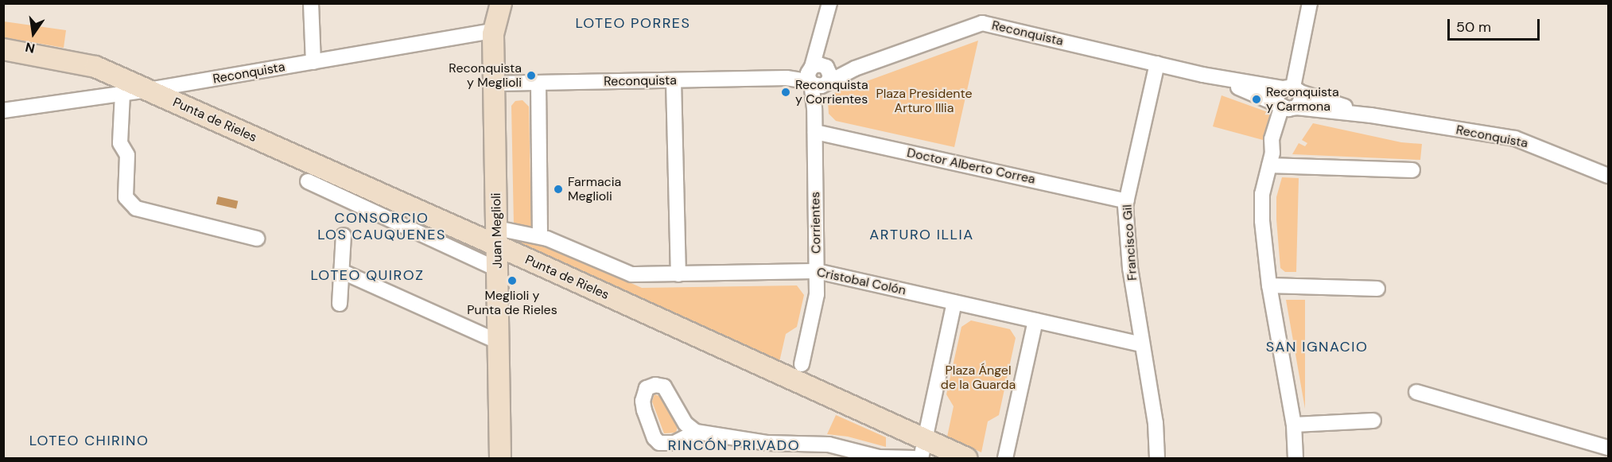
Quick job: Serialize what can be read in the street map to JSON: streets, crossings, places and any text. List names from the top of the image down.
{
  "streets": {
    "street": [
      "Reconquista",
      "Punta de Rieles",
      "Doctor Alberto Correa",
      "Corrientes",
      "Juan Meglioli",
      "Francisco Gil",
      "Cristobal Colón"
    ]
  },
  "crossings": [
    ["Reconquista", "Punta de Rieles"],
    ["Reconquista", "Corrientes"],
    ["Reconquista", "Juan Meglioli"],
    ["Reconquista", "Francisco Gil"],
    ["Punta de Rieles", "Juan Meglioli"],
    ["Punta de Rieles", "Cristobal Colón"],
    ["Doctor Alberto Correa", "Corrientes"],
    ["Doctor Alberto Correa", "Francisco Gil"],
    ["Corrientes", "Cristobal Colón"],
    ["Juan Meglioli", "Cristobal Colón"],
    ["Francisco Gil", "Cristobal Colón"]
  ],
  "districts": [
    "LOTEO PORRES",
    "CONSORCIO LOS CAUQUENES",
    "ARTURO ILLIA",
    "LOTEO QUIROZ",
    "SAN IGNACIO",
    "LOTEO CHIRINO",
    "RINCÓN PRIVADO"
  ],
  "parks": ["Plaza Presidente Arturo Illia", "Plaza Ángel de la Guarda"],
  "places": [
    "Reconquista y Meglioli",
    "Reconquista y Corrientes",
    "Reconquista y Carmona",
    "Farmacia Meglioli",
    "Meglioli y Punta de Rieles"
  ],
  "scale_bar": "50 m",
  "north": "bottom"
}
